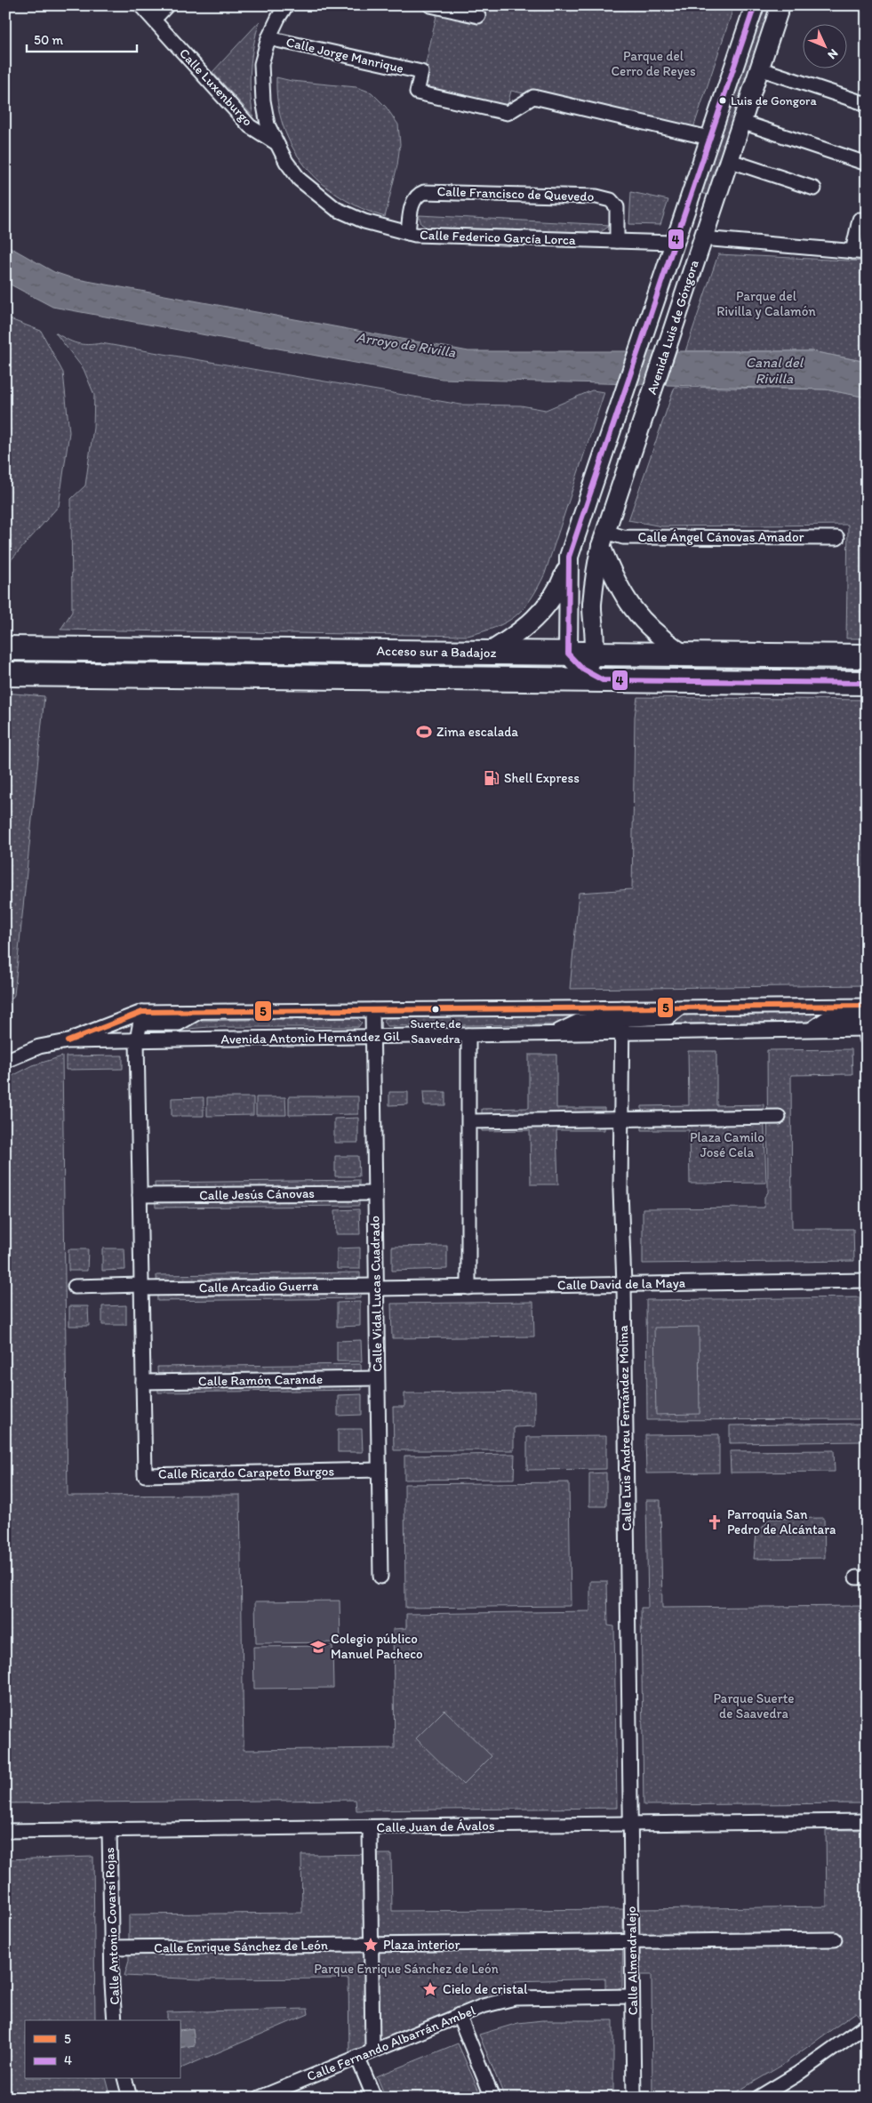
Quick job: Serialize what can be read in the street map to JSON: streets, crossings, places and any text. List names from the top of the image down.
{
  "streets": {
    "highway": ["Acceso sur a Badajoz"],
    "main road": ["Avenida Luis de Góngora"],
    "street": [
      "Calle Jorge Manrique",
      "Calle Luxenburgo",
      "Calle Francisco de Quevedo",
      "Calle Federico García Lorca",
      "Calle Ángel Cánovas Amador",
      "Avenida Antonio Hernández Gil",
      "Calle Jesús Cánovas",
      "Calle David de la Maya",
      "Calle Arcadio Guerra",
      "Calle Vidal Lucas Cuadrado",
      "Calle Ramón Carande",
      "Calle Luis Andreu Fernández Molina",
      "Calle Ricardo Carapeto Burgos",
      "Calle Juan de Ávalos",
      "Calle Antonio Covarsí Rojas",
      "Calle Enrique Sánchez de León",
      "Calle Almendralejo",
      "Calle Fernando Albarrán Ambel"
    ]
  },
  "crossings": [
    ["Calle Jorge Manrique", "Calle Federico García Lorca"],
    ["Calle Jorge Manrique", "Avenida Luis de Góngora"],
    ["Calle Luxenburgo", "Calle Federico García Lorca"],
    ["Calle Francisco de Quevedo", "Calle Federico García Lorca"],
    ["Calle Federico García Lorca", "Avenida Luis de Góngora"],
    ["Avenida Luis de Góngora", "Calle Ángel Cánovas Amador"],
    ["Avenida Luis de Góngora", "Acceso sur a Badajoz"],
    ["Avenida Antonio Hernández Gil", "Calle Vidal Lucas Cuadrado"],
    ["Avenida Antonio Hernández Gil", "Calle Luis Andreu Fernández Molina"],
    ["Avenida Antonio Hernández Gil", "Calle Ricardo Carapeto Burgos"],
    ["Calle Jesús Cánovas", "Calle Vidal Lucas Cuadrado"],
    ["Calle Jesús Cánovas", "Calle Ricardo Carapeto Burgos"],
    ["Calle David de la Maya", "Calle Arcadio Guerra"],
    ["Calle David de la Maya", "Calle Vidal Lucas Cuadrado"],
    ["Calle David de la Maya", "Calle Luis Andreu Fernández Molina"],
    ["Calle Arcadio Guerra", "Calle Vidal Lucas Cuadrado"],
    ["Calle Arcadio Guerra", "Calle Ricardo Carapeto Burgos"],
    ["Calle Vidal Lucas Cuadrado", "Calle Ramón Carande"],
    ["Calle Vidal Lucas Cuadrado", "Calle Ricardo Carapeto Burgos"],
    ["Calle Ramón Carande", "Calle Ricardo Carapeto Burgos"],
    ["Calle Luis Andreu Fernández Molina", "Calle Juan de Ávalos"],
    ["Calle Luis Andreu Fernández Molina", "Calle Almendralejo"],
    ["Calle Juan de Ávalos", "Calle Antonio Covarsí Rojas"],
    ["Calle Juan de Ávalos", "Calle Almendralejo"],
    ["Calle Antonio Covarsí Rojas", "Calle Enrique Sánchez de León"],
    ["Calle Enrique Sánchez de León", "Calle Almendralejo"],
    ["Calle Almendralejo", "Calle Fernando Albarrán Ambel"]
  ],
  "water": ["Arroyo de Rivilla", "Canal del Rivilla"],
  "parks": [
    "Parque del Cerro de Reyes",
    "Parque del Rivilla y Calamón",
    "Plaza Camilo José Cela",
    "Parque Suerte de Saavedra",
    "Parque Enrique Sánchez de León"
  ],
  "places": {
    "other": ["Luis de Gongora", "Suerte de Saavedra"],
    "sports": ["Zima escalada"],
    "fuel station": ["Shell Express"],
    "church": ["Parroquia San Pedro de Alcántara"],
    "school or university": ["Colegio público Manuel Pacheco"],
    "place": ["Plaza interior", "Cielo de cristal"]
  },
  "lines": ["transit line 4", "transit line 5"],
  "legend": ["5", "4"],
  "scale_bar": "50 m",
  "north": "bottom right"
}
